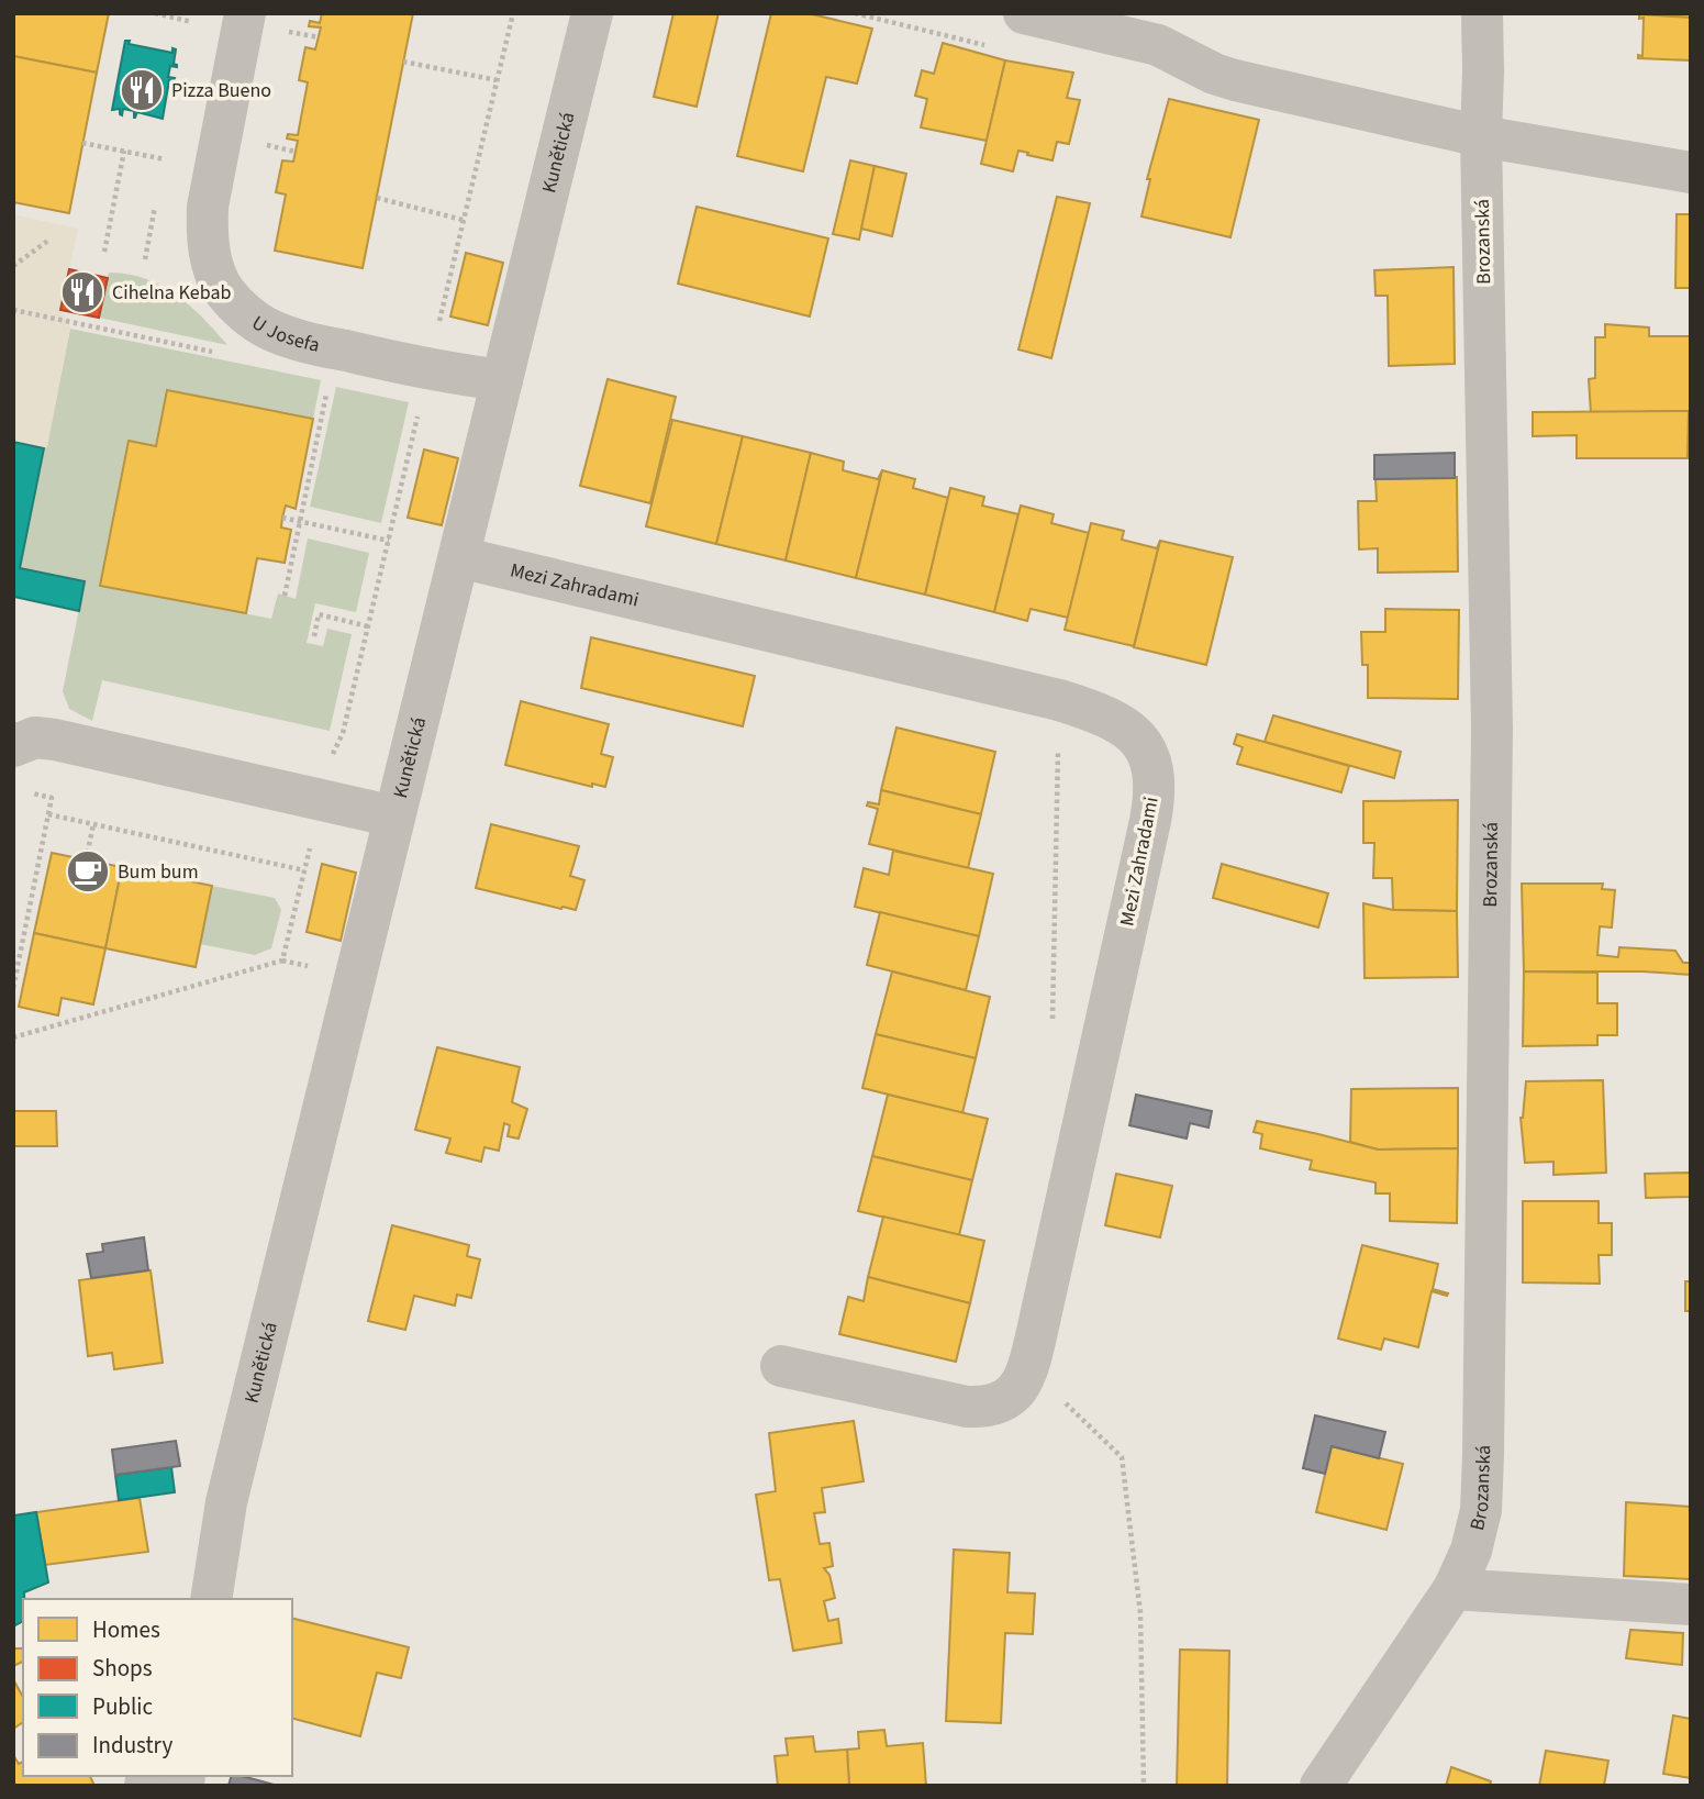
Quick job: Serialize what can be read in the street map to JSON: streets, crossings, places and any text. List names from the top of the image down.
{
  "streets": {
    "street": [
      "Kunětická",
      "Brozanská",
      "U Josefa",
      "Mezi Zahradami"
    ]
  },
  "crossings": [
    ["Kunětická", "U Josefa"],
    ["Kunětická", "Mezi Zahradami"]
  ],
  "places": {
    "restaurant": ["Pizza Bueno", "Cihelna Kebab"],
    "cafe": ["Bum bum"]
  },
  "legend": [
    "Homes",
    "Shops",
    "Public",
    "Industry"
  ]
}
